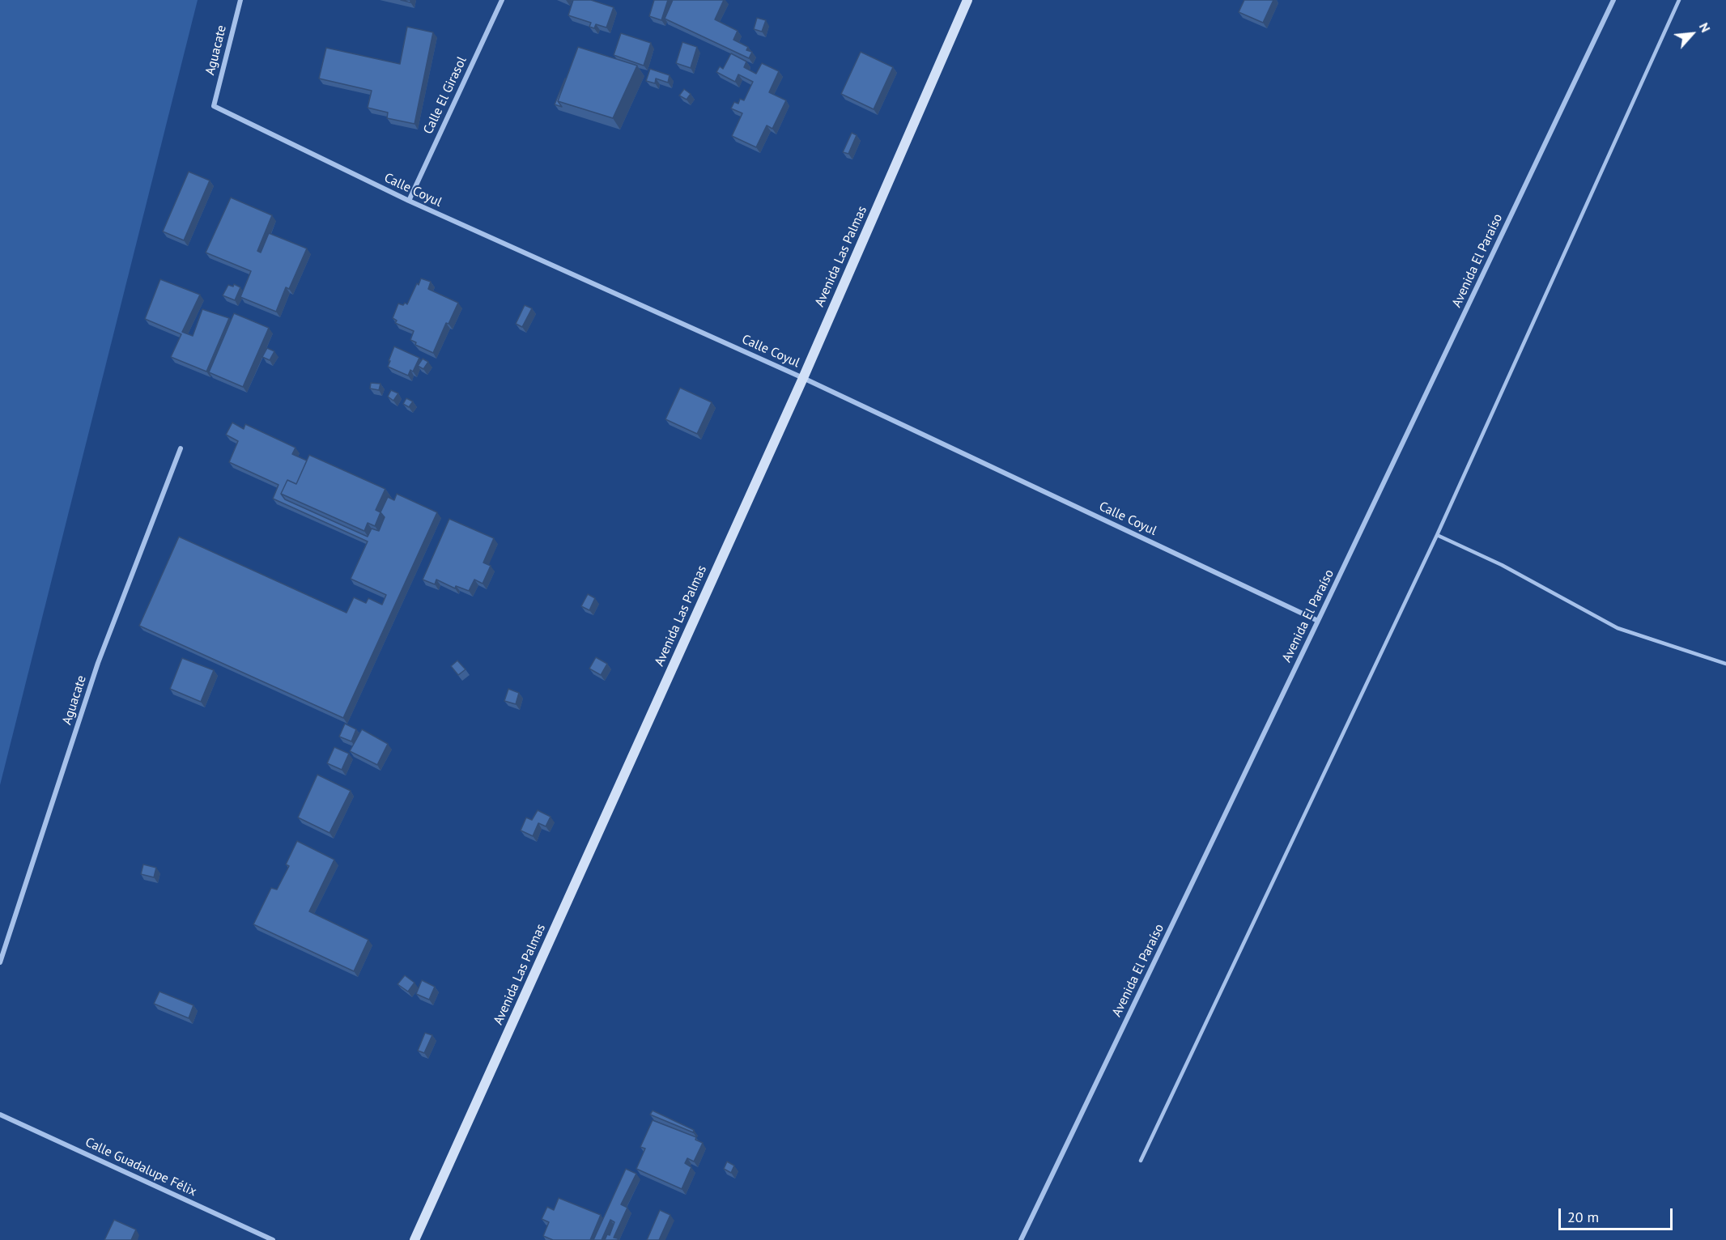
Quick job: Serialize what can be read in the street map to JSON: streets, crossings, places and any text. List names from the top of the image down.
{
  "streets": {
    "street": [
      "Aguacate",
      "Calle El Girasol",
      "Calle Coyul",
      "Avenida Las Palmas",
      "Avenida El Paraíso",
      "Calle Guadalupe Félix"
    ]
  },
  "crossings": [
    ["Aguacate", "Calle Coyul"],
    ["Calle El Girasol", "Calle Coyul"],
    ["Calle Coyul", "Avenida Las Palmas"],
    ["Calle Coyul", "Avenida El Paraíso"]
  ],
  "scale_bar": "20 m",
  "north": "top right"
}
